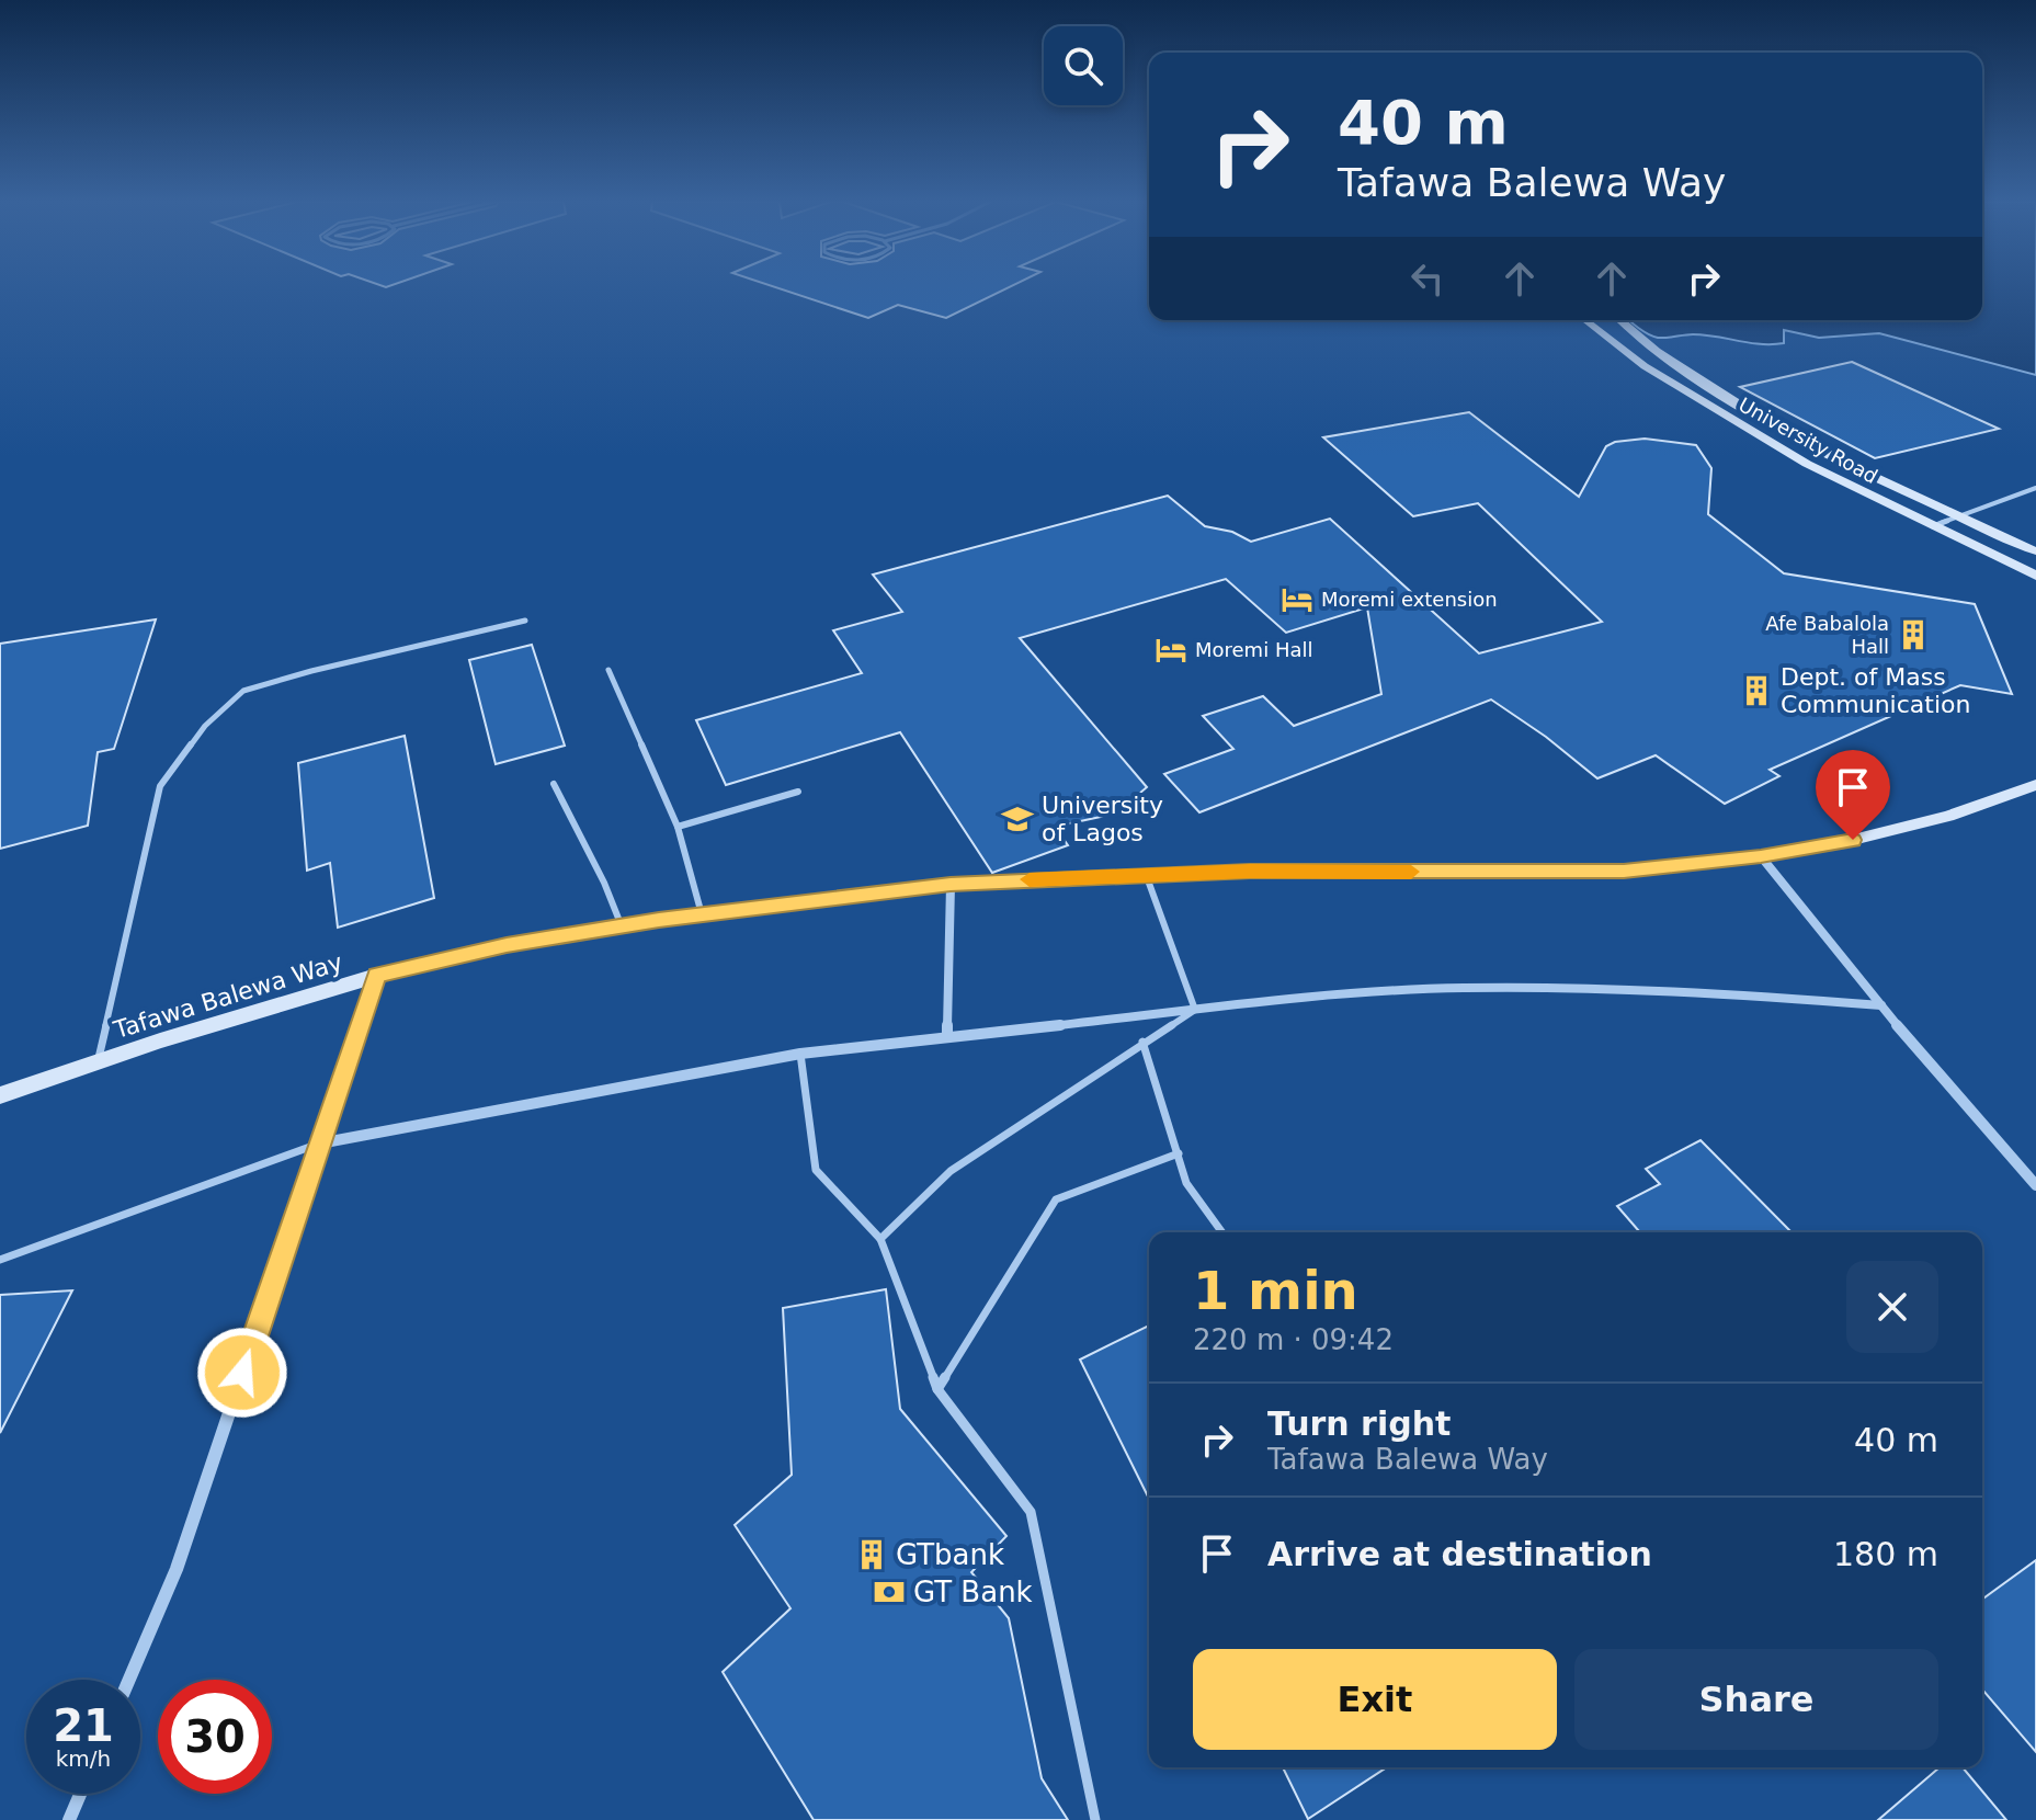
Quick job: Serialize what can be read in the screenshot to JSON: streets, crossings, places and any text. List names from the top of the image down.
{
  "streets": {
    "street": ["University Road", "Tafawa Balewa Way"]
  },
  "places": {
    "hotel": ["Moremi extension", "Moremi Hall"],
    "building": ["Afe Babalola Hall", "Dept. of Mass Communication", "GTbank"],
    "school or university": ["University of Lagos"],
    "bank": ["GT Bank"]
  },
  "page": {
    "turn": ["40 m", "Tafawa Balewa Way"],
    "heading": ["1 min", "220 m · 09:42"],
    "list": [
      {
        "name": "Turn right",
        "note": "Tafawa Balewa Way",
        "value": "40 m"
      },
      {
        "name": "Arrive at destination",
        "value": "180 m"
      }
    ],
    "buttons": ["Exit", "Share"],
    "speed": "21 km/h",
    "limit": "30"
  }
}
